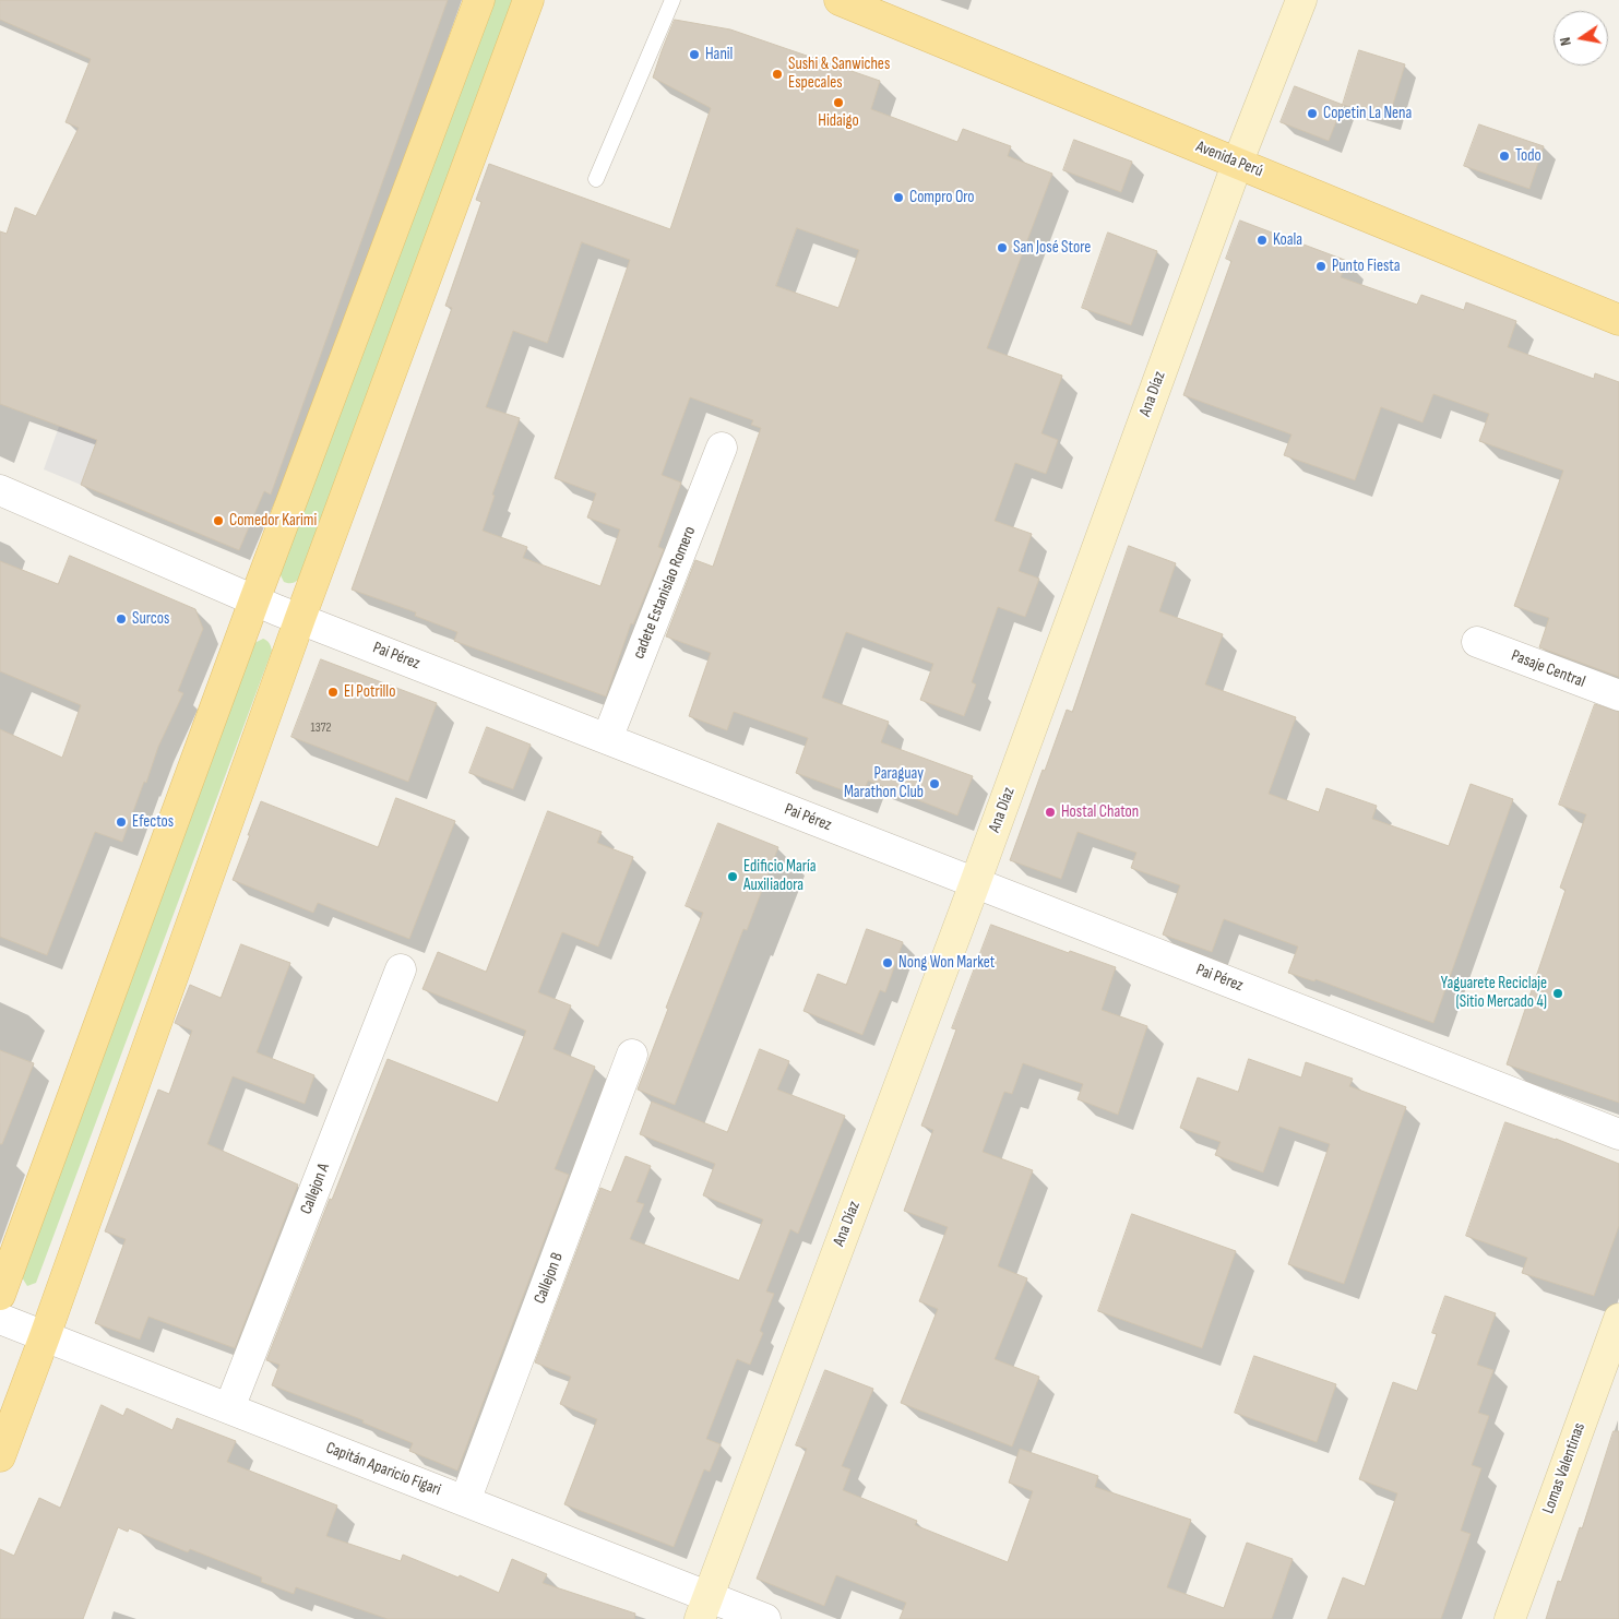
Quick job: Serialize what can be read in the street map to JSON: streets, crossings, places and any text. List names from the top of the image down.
{
  "streets": {
    "main road": ["Avenida Perú", "Ana Díaz", "Lomas Valentinas"],
    "street": [
      "cadete Estanislao Romero",
      "Pai Pérez",
      "Pasaje Central",
      "Callejon A",
      "Callejon B",
      "Capitán Aparicio Figari"
    ]
  },
  "crossings": [
    ["Avenida Perú", "Ana Díaz"],
    ["Ana Díaz", "Pai Pérez"],
    ["Ana Díaz", "Capitán Aparicio Figari"],
    ["cadete Estanislao Romero", "Pai Pérez"],
    ["Callejon A", "Capitán Aparicio Figari"],
    ["Callejon B", "Capitán Aparicio Figari"]
  ],
  "places": [
    "Hanil",
    "Sushi & Sanwiches Especales",
    "Hidaigo",
    "Copetin La Nena",
    "Todo",
    "Compro Oro",
    "Koala",
    "San José Store",
    "Punto Fiesta",
    "Comedor Karimi",
    "Surcos",
    "El Potrillo",
    "Paraguay Marathon Club",
    "Hostal Chaton",
    "Efectos",
    "Edificio María Auxiliadora",
    "Nong Won Market",
    "Yaguarete Reciclaje (Sitio Mercado 4)"
  ],
  "house_numbers": ["1372"],
  "north": "left"
}
